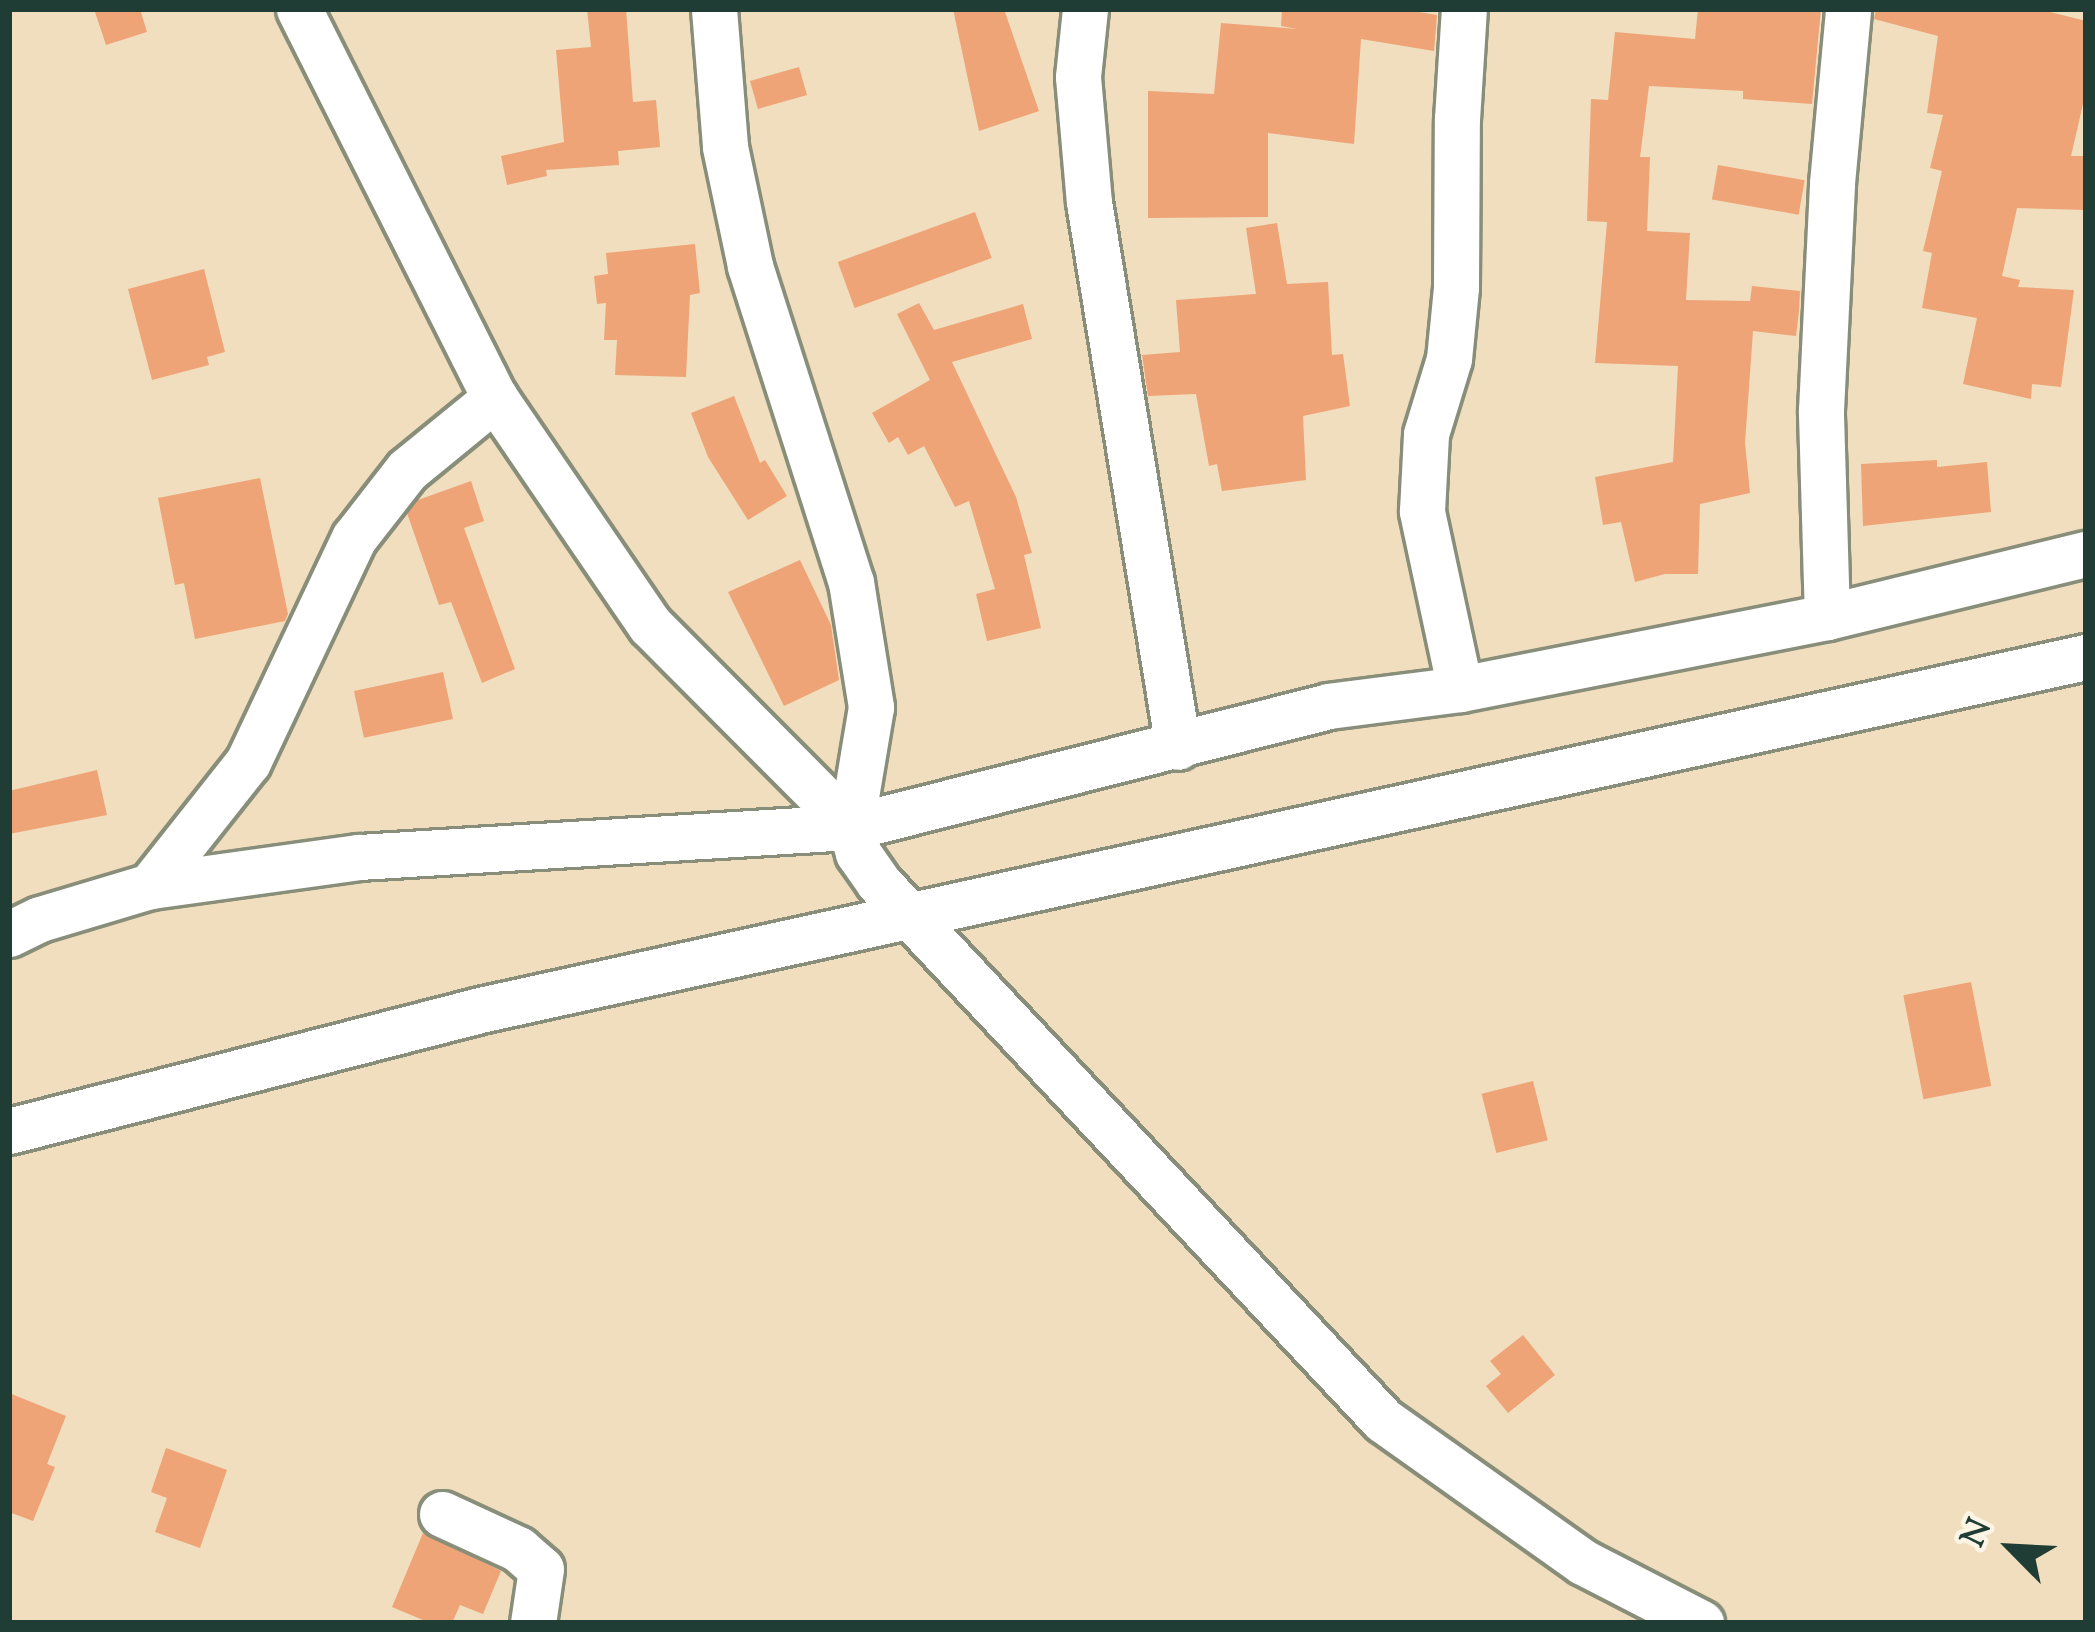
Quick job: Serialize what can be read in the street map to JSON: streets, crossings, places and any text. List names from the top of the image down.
{
  "north": "top left"
}
